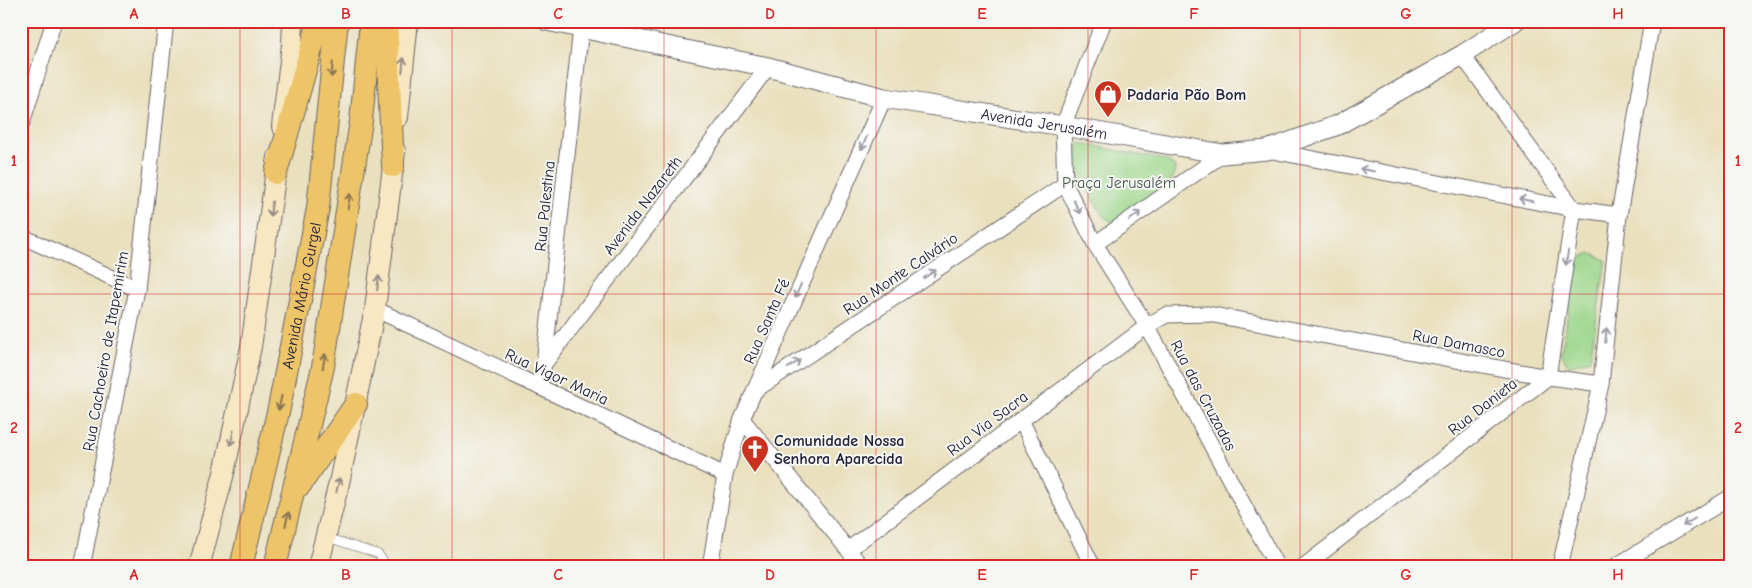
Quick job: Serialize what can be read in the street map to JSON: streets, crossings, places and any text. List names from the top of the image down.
{
  "streets": {
    "main road": ["Avenida Mário Gurgel"],
    "street": [
      "Avenida Jerusalém",
      "Avenida Nazareth",
      "Rua Palestina",
      "Rua Monte Calvário",
      "Rua Santa Fé",
      "Rua Damasco",
      "Rua Cachoeiro de Itapemirim",
      "Rua Vigor Maria",
      "Rua das Cruzadas",
      "Rua Danieta",
      "Rua Via Sacra"
    ]
  },
  "crossings": [
    ["Avenida Jerusalém", "Avenida Nazareth"],
    ["Avenida Jerusalém", "Rua Palestina"],
    ["Avenida Jerusalém", "Rua Santa Fé"],
    ["Avenida Jerusalém", "Rua das Cruzadas"],
    ["Avenida Nazareth", "Rua Palestina"],
    ["Rua Palestina", "Rua Vigor Maria"],
    ["Rua Monte Calvário", "Rua Santa Fé"],
    ["Rua Monte Calvário", "Rua das Cruzadas"],
    ["Rua Santa Fé", "Rua Vigor Maria"],
    ["Rua Damasco", "Rua das Cruzadas"],
    ["Rua Damasco", "Rua Danieta"],
    ["Rua Damasco", "Rua Via Sacra"],
    ["Rua das Cruzadas", "Rua Via Sacra"]
  ],
  "one_way": ["Rua Monte Calvário", "Rua Santa Fé"],
  "parks": ["Praça Jerusalém"],
  "places": {
    "shop": ["Padaria Pão Bom"],
    "church": ["Comunidade Nossa Senhora Aparecida"]
  },
  "grid": {
    "columns": [
      "A",
      "B",
      "C",
      "D",
      "E",
      "F",
      "G",
      "H"
    ],
    "rows": ["1", "2"]
  }
}
